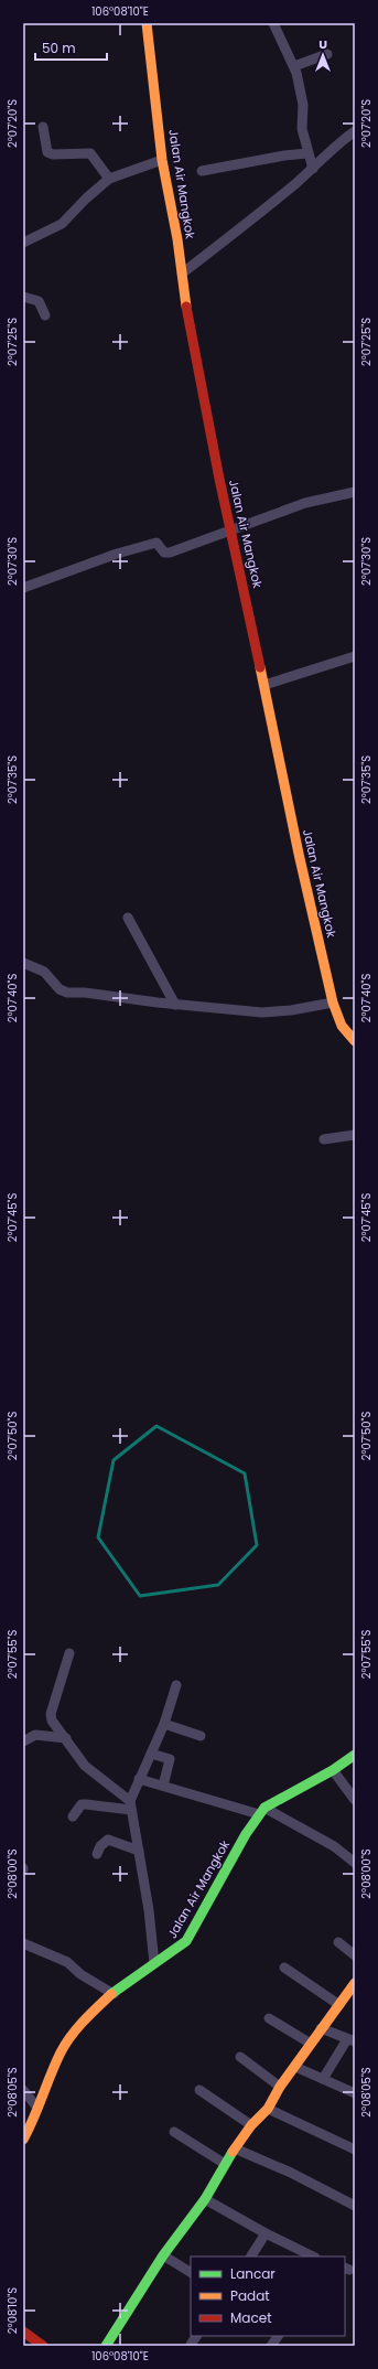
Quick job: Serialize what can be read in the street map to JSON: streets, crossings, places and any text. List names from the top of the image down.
{
  "streets": {
    "street": ["Jalan Air Mangkok"]
  },
  "legend": ["Lancar", "Padat", "Macet"],
  "scale_bar": "50 m",
  "north": "top",
  "coordinates": [
    "106°08'10\"E",
    "2°07'20\"S",
    "2°07'25\"S",
    "2°07'30\"S",
    "2°07'35\"S",
    "2°07'40\"S",
    "2°07'45\"S",
    "2°07'50\"S",
    "2°07'55\"S",
    "2°08'00\"S",
    "2°08'05\"S",
    "2°08'10\"S"
  ]
}
